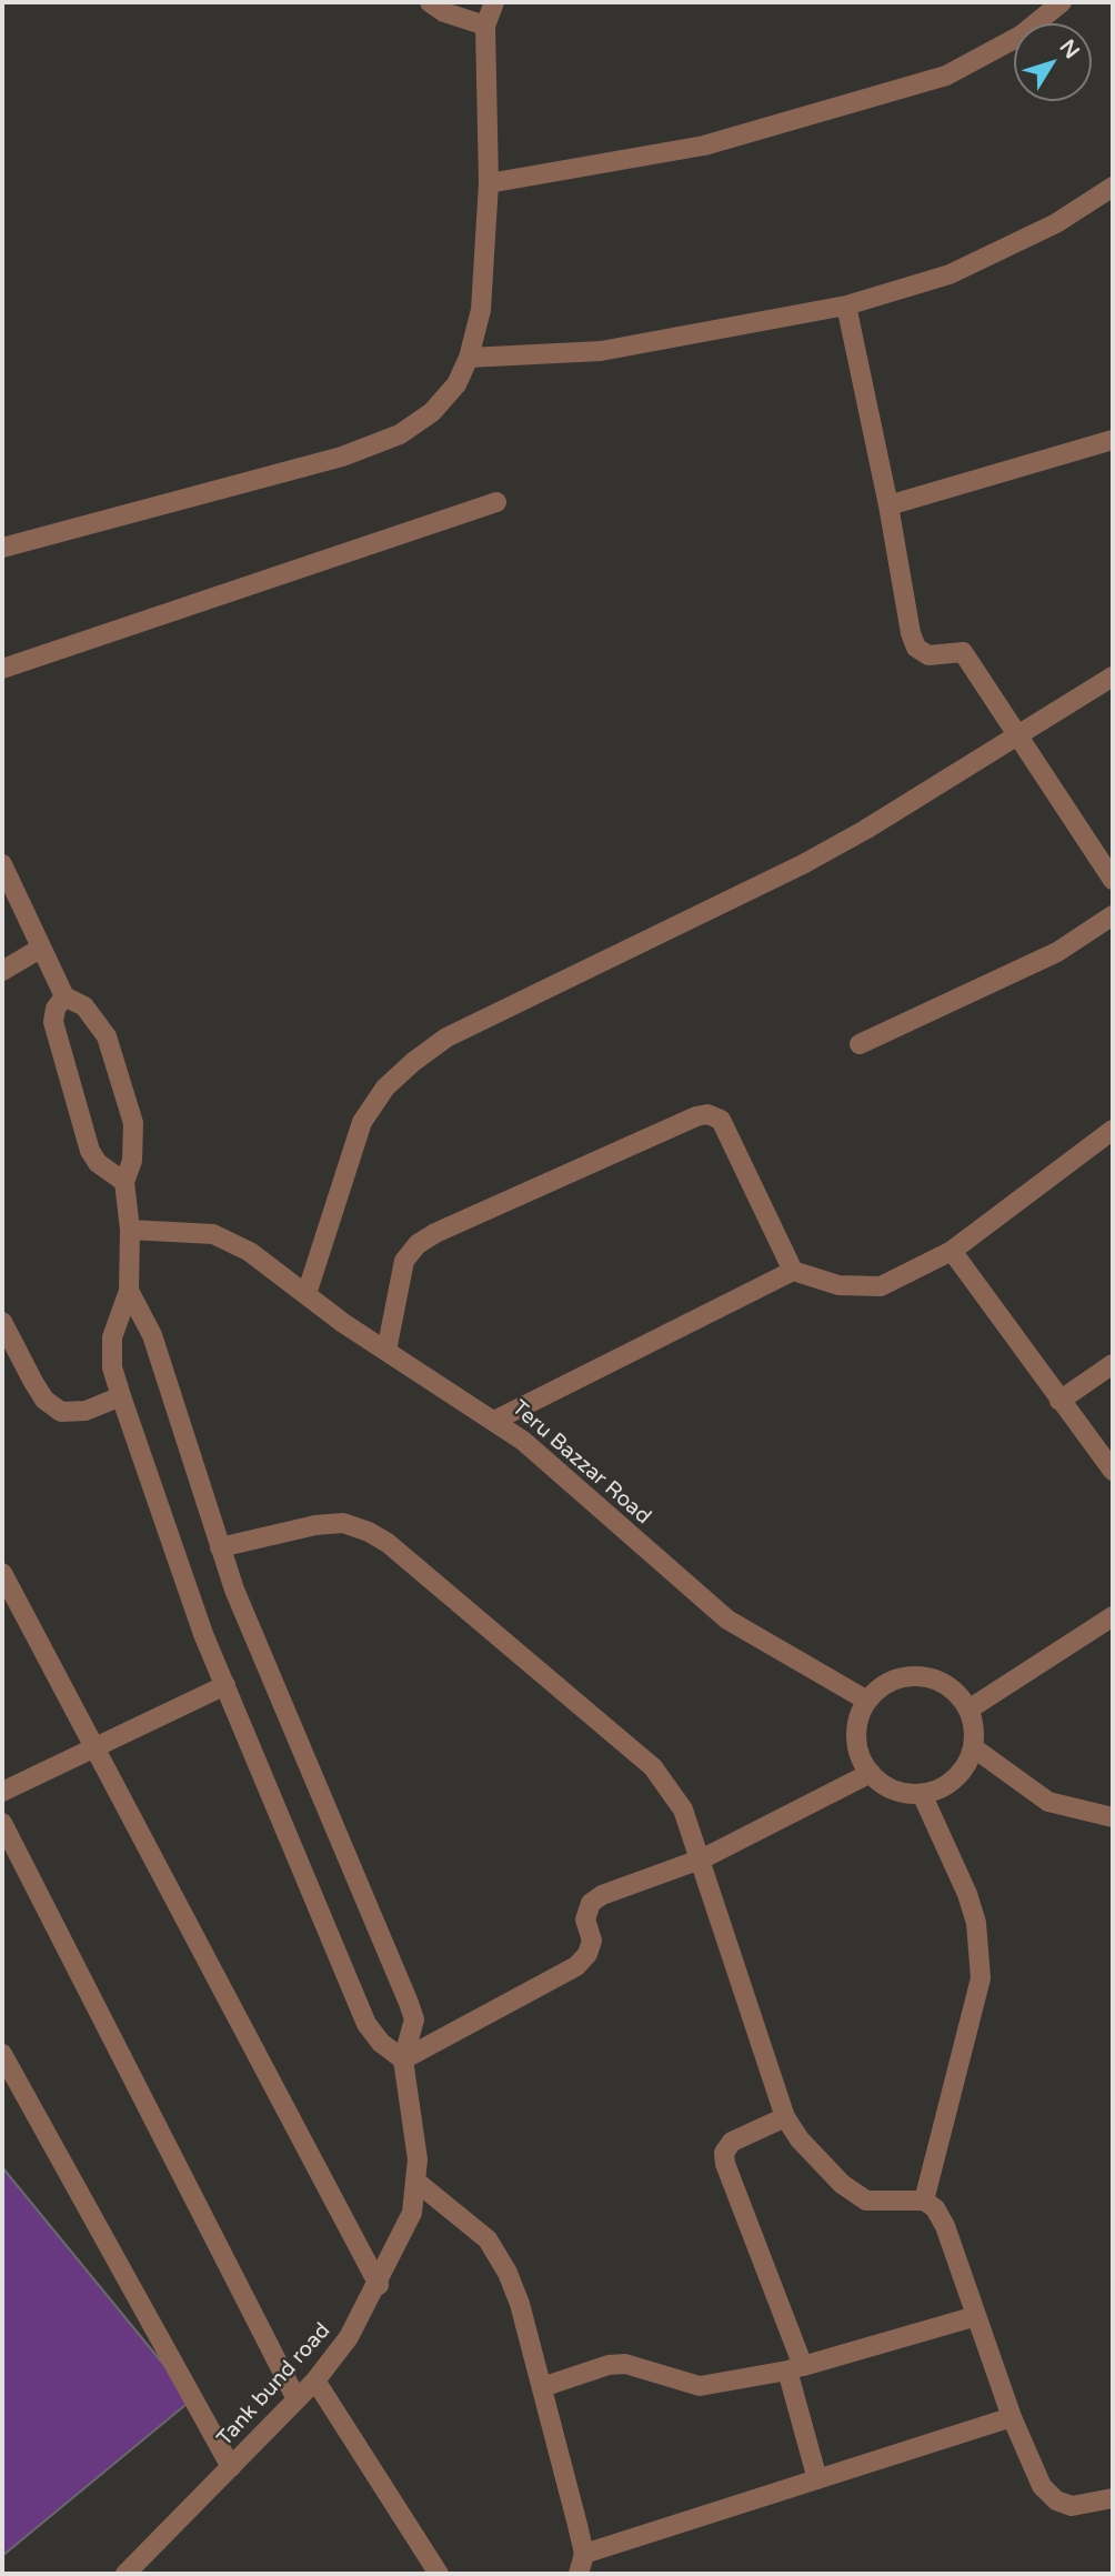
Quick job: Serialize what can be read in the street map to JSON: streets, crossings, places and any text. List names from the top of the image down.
{
  "streets": {
    "street": ["Teru Bazzar Road", "Tank bund road"]
  },
  "north": "top right"
}
